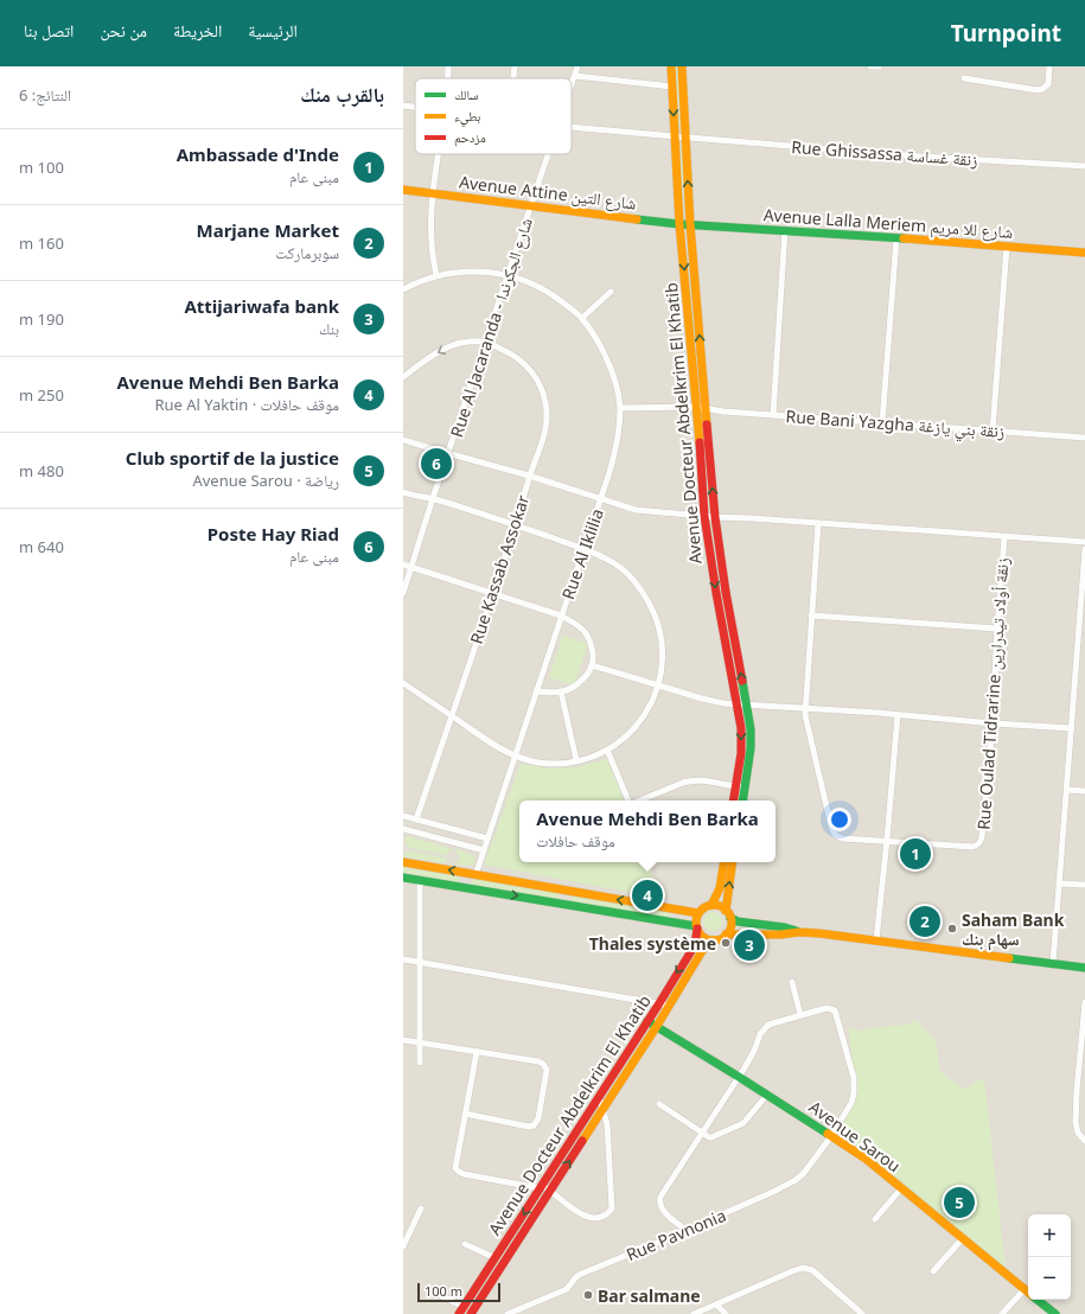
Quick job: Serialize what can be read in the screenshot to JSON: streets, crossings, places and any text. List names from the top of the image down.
{
  "streets": {
    "main road": [
      "Avenue Attine شارع التين",
      "Avenue Lalla Meriem شارع للا مريم",
      "Avenue Docteur Abdelkrim El Khatib",
      "Avenue Sarou"
    ],
    "street": [
      "Rue Ghissassa زنقة غساسة",
      "Rue Al Jacaranda - شارع الجكرندا",
      "Rue Bani Yazgha زنقة بني يازغة",
      "Rue Al Iklilia",
      "Rue Kassab Assokar",
      "Rue Oulad Tidrarine زنقة أولاد تيدرارين",
      "Rue Pavnonia"
    ]
  },
  "crossings": [
    ["Rue Ghissassa زنقة غساسة", "Avenue Docteur Abdelkrim El Khatib"],
    ["Avenue Attine شارع التين", "Avenue Lalla Meriem شارع للا مريم"],
    ["Avenue Attine شارع التين", "Rue Al Jacaranda - شارع الجكرندا"],
    ["Avenue Attine شارع التين", "Avenue Docteur Abdelkrim El Khatib"],
    ["Avenue Lalla Meriem شارع للا مريم", "Avenue Docteur Abdelkrim El Khatib"],
    ["Rue Al Jacaranda - شارع الجكرندا", "Rue Al Iklilia"],
    ["Rue Al Jacaranda - شارع الجكرندا", "Rue Kassab Assokar"],
    ["Avenue Docteur Abdelkrim El Khatib", "Rue Bani Yazgha زنقة بني يازغة"],
    ["Avenue Docteur Abdelkrim El Khatib", "Avenue Sarou"],
    ["Rue Bani Yazgha زنقة بني يازغة", "Rue Al Iklilia"],
    ["Avenue Sarou", "Rue Pavnonia"]
  ],
  "places": ["Saham Bank سهام بنك", "Thales système", "Bar salmane"],
  "legend": ["سالك", "بطيء", "مزدحم"],
  "scale_bar": "100 m",
  "page": {
    "header": "Turnpoint",
    "nav": [
      "الرئيسية",
      "الخريطة",
      "من نحن",
      "اتصل بنا"
    ],
    "heading": ["بالقرب منك", "النتائج: 6"],
    "list": [
      {
        "mark": "1",
        "name": "Ambassade d'Inde",
        "note": "مبنى عام",
        "value": "100 m"
      },
      {
        "mark": "2",
        "name": "Marjane Market",
        "note": "سوبرماركت",
        "value": "160 m"
      },
      {
        "mark": "3",
        "name": "Attijariwafa bank",
        "note": "بنك",
        "value": "190 m"
      },
      {
        "mark": "4",
        "name": "Avenue Mehdi Ben Barka",
        "note": "موقف حافلات · Rue Al Yaktin",
        "value": "250 m"
      },
      {
        "mark": "5",
        "name": "Club sportif de la justice",
        "note": "رياضة · Avenue Sarou",
        "value": "480 m"
      },
      {
        "mark": "6",
        "name": "Poste Hay Riad",
        "note": "مبنى عام",
        "value": "640 m"
      }
    ],
    "pins": [
      "6",
      "1",
      "4",
      "2",
      "3",
      "5"
    ],
    "popup": ["Avenue Mehdi Ben Barka", "موقف حافلات"],
    "map_buttons": ["+", "−"],
    "scale": "100 m"
  }
}
